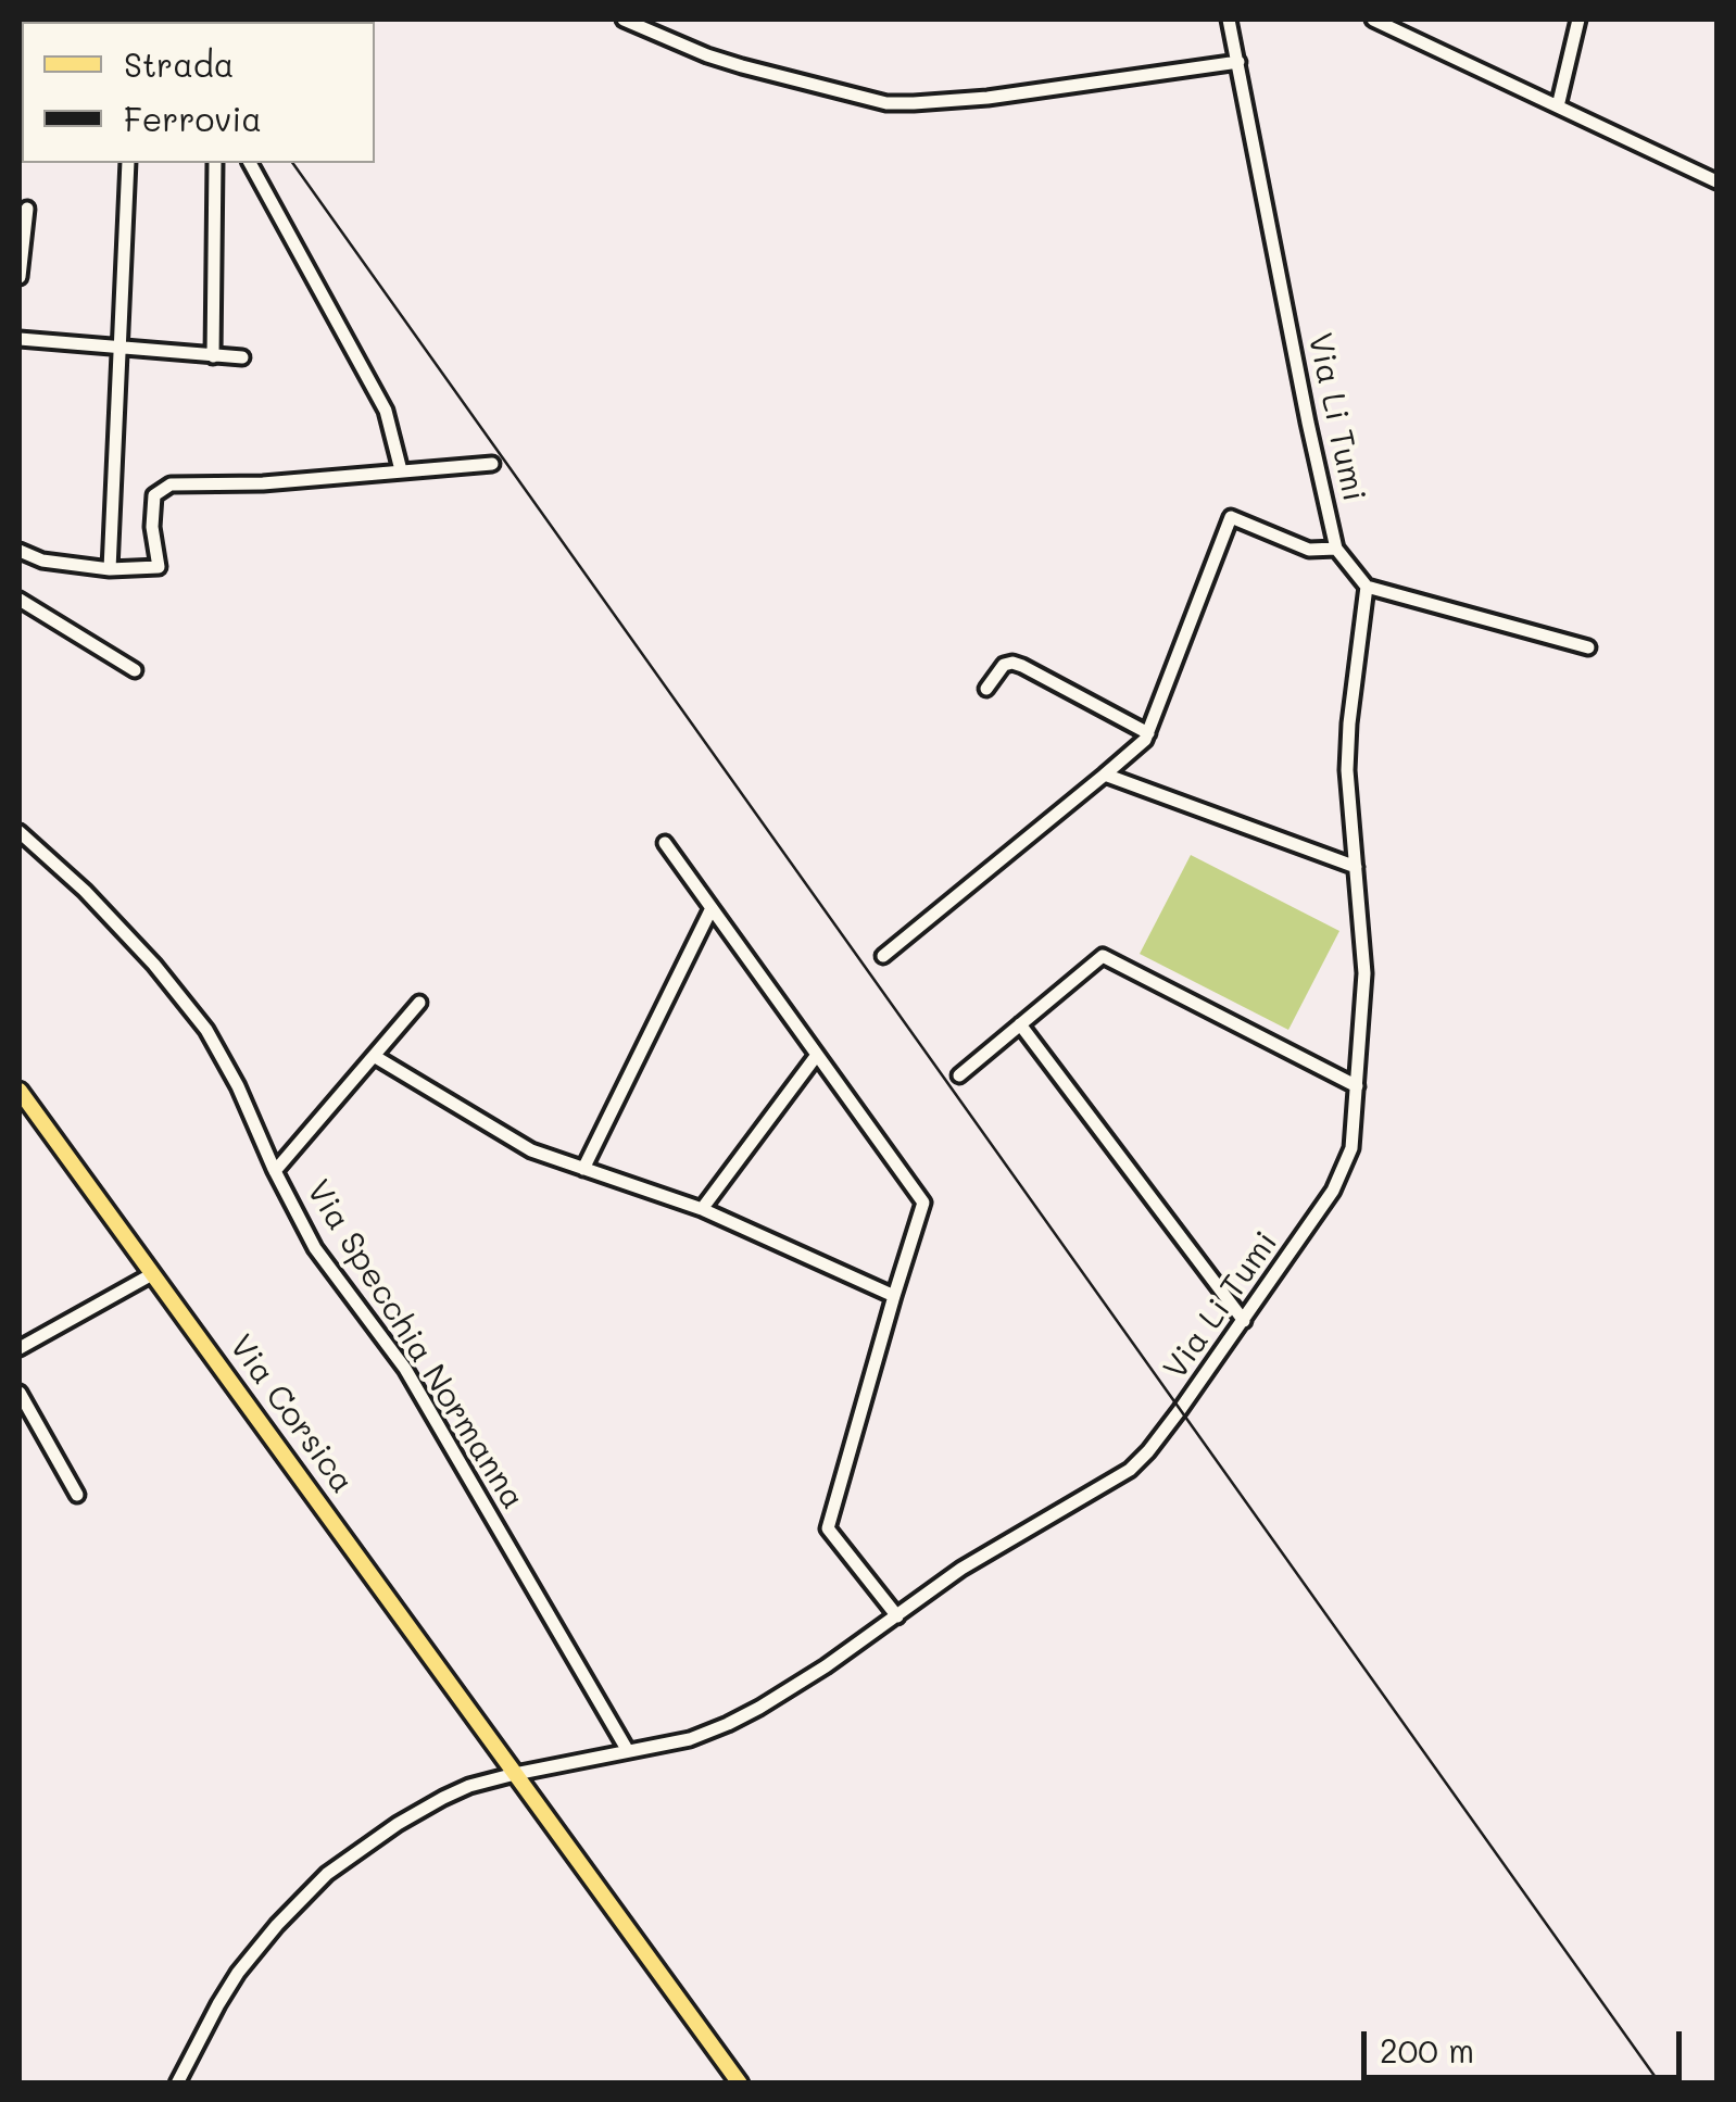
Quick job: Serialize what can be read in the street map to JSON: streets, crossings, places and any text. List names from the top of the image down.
{
  "streets": {
    "main road": ["Via Corsica"],
    "street": ["Via Li Tumi", "Via Specchia Normanna"]
  },
  "crossings": [
    ["Via Li Tumi", "Via Specchia Normanna"],
    ["Via Li Tumi", "Via Corsica"]
  ],
  "legend": ["Strada", "Ferrovia"],
  "scale_bar": "200 m"
}
